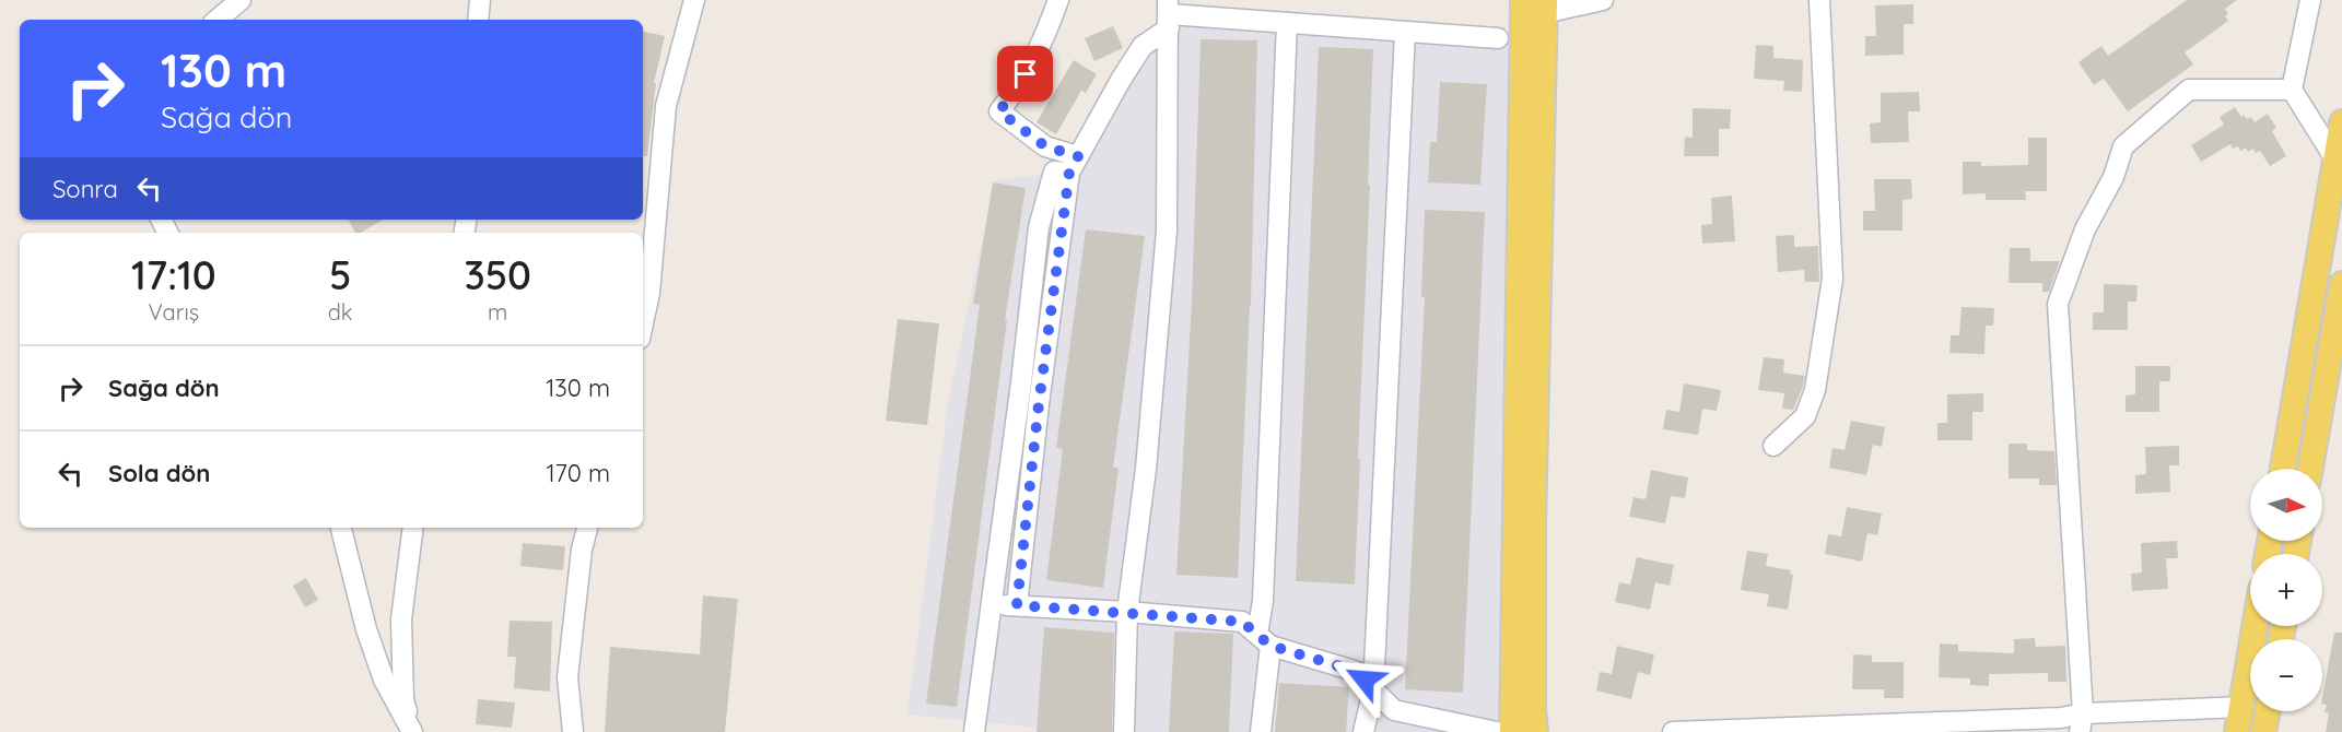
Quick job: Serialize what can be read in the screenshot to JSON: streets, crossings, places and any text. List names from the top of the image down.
{
  "north": "right",
  "page": {
    "turn": ["130 m", "Sağa dön"],
    "then": "Sonra",
    "eta": [
      "17:10",
      "Varış",
      "5",
      "dk",
      "350",
      "m"
    ],
    "list": [
      {
        "name": "Sağa dön",
        "value": "130 m"
      },
      {
        "name": "Sola dön",
        "value": "170 m"
      }
    ],
    "map_buttons": ["+", "−"]
  }
}
